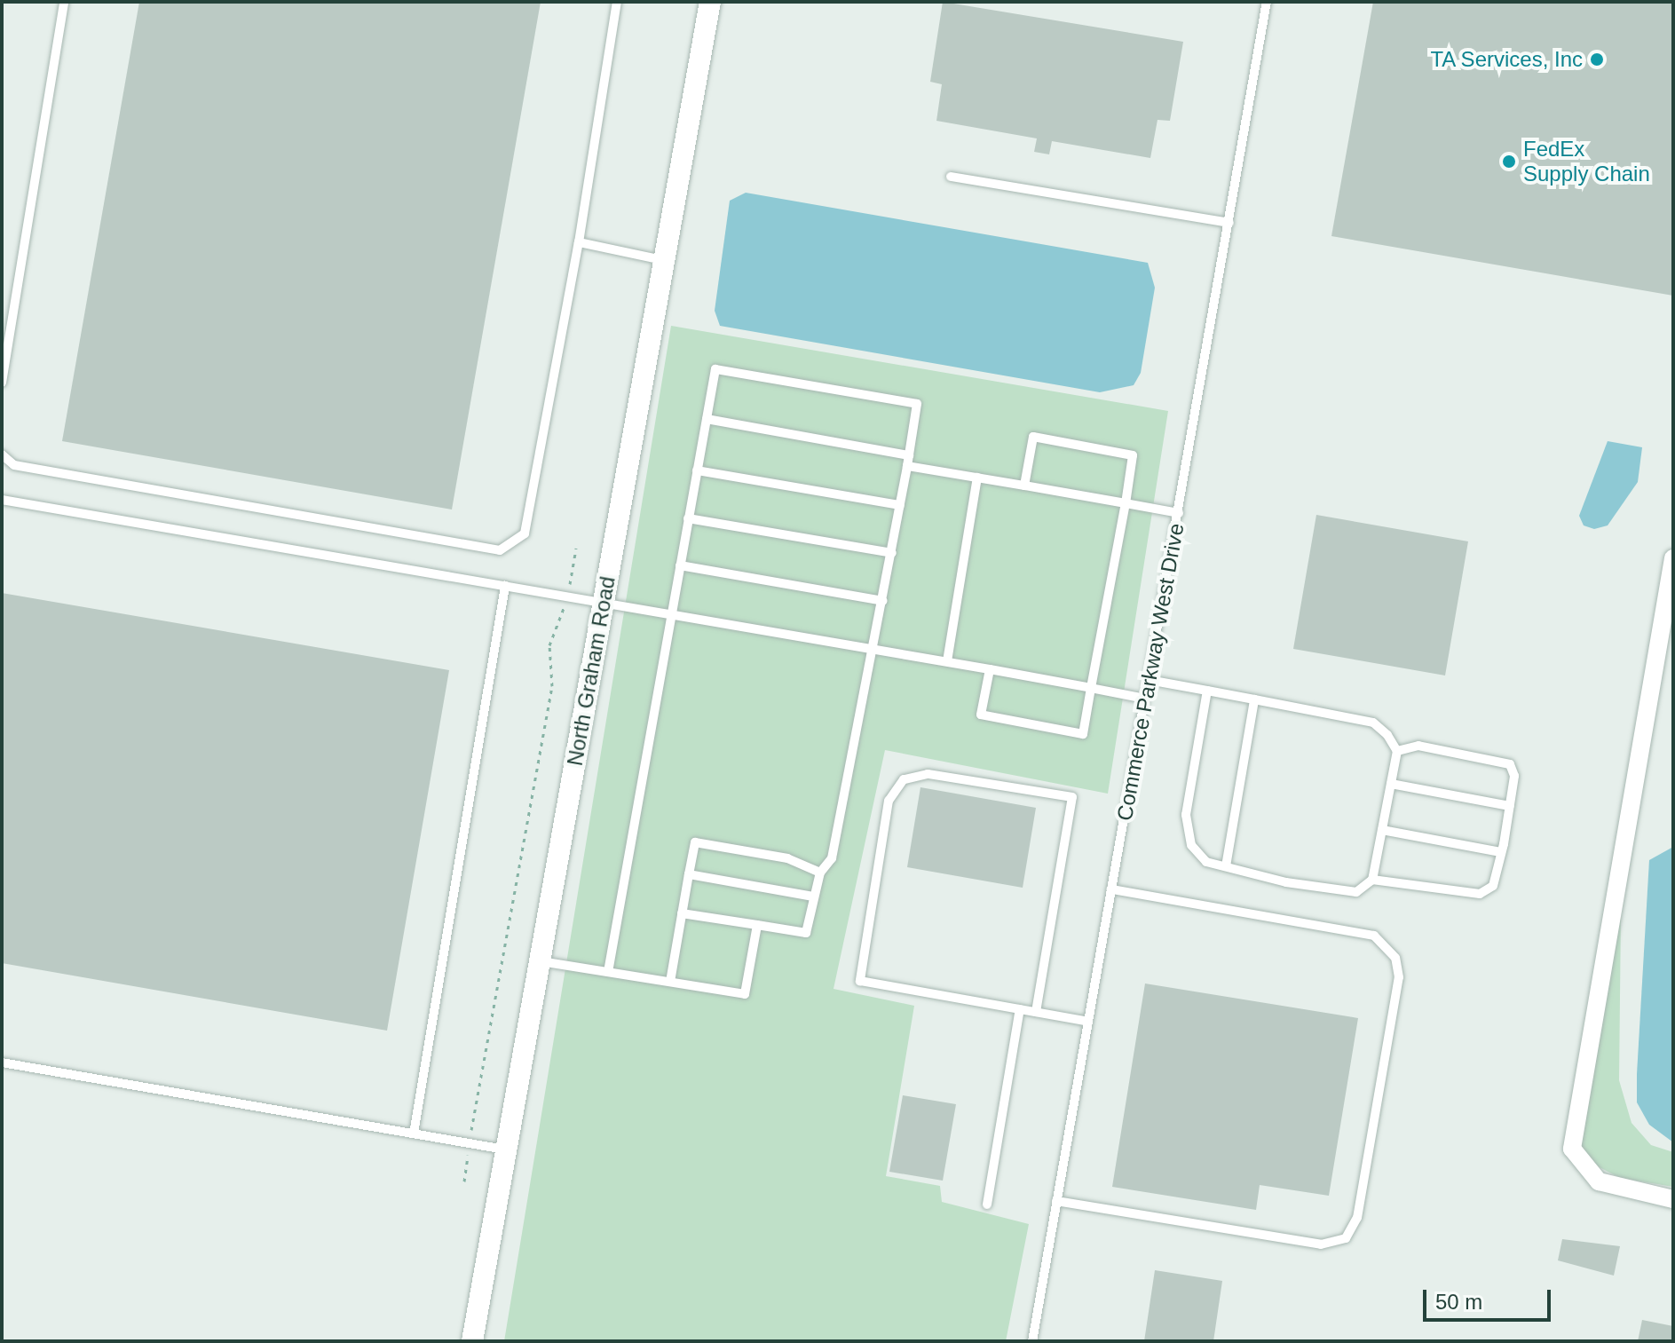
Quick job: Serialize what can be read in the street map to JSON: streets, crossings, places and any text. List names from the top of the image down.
{
  "streets": {
    "street": ["North Graham Road"],
    "lane": ["Commerce Parkway West Drive"]
  },
  "places": ["TA Services, Inc", "FedEx Supply Chain"],
  "scale_bar": "50 m"
}
